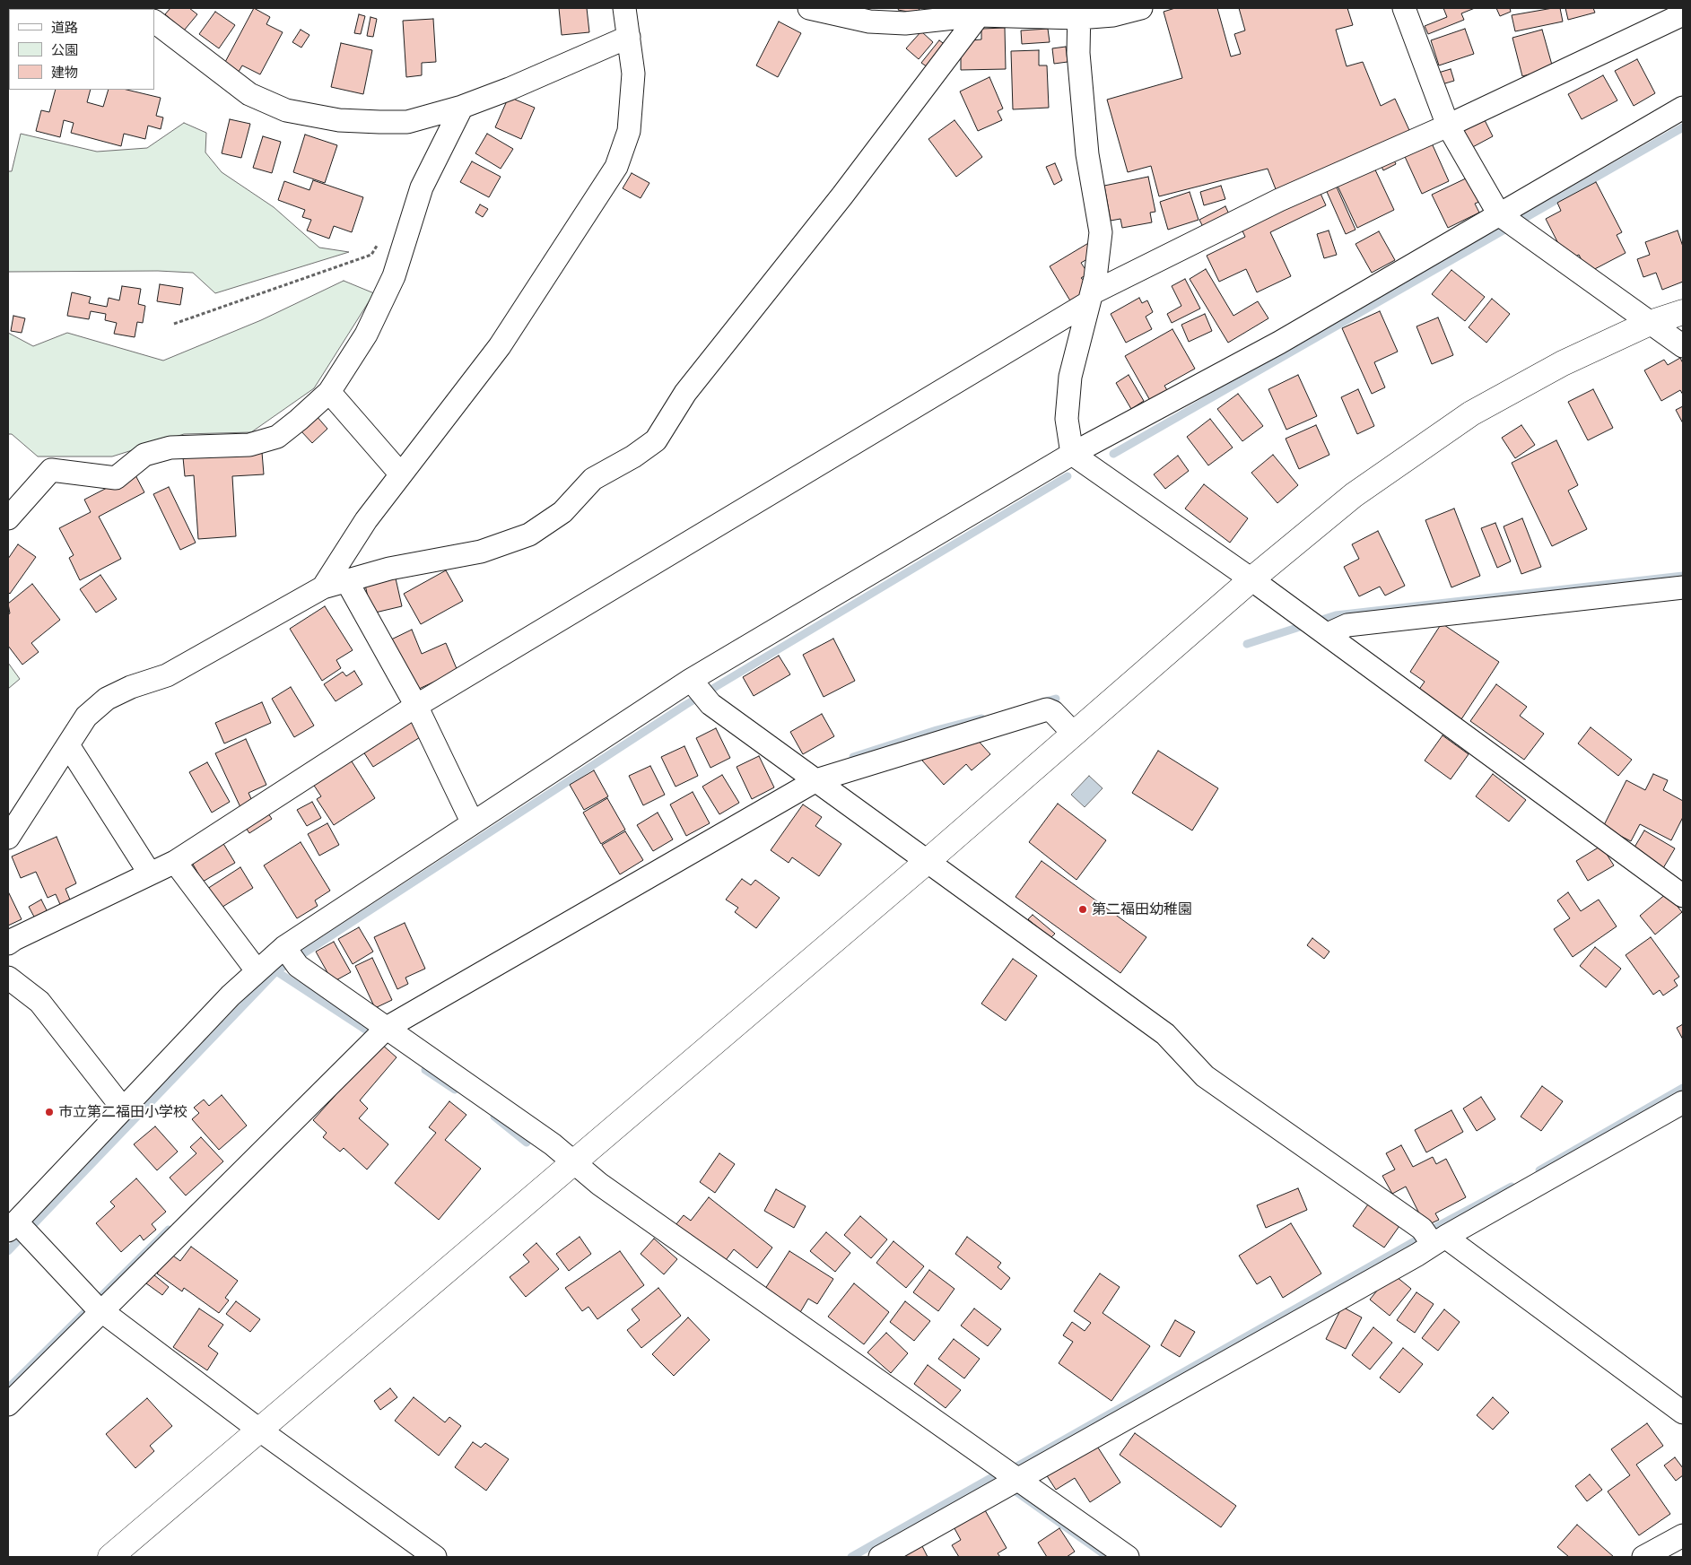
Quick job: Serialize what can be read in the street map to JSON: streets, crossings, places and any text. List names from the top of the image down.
{
  "places": ["第二福田幼稚園", "市立第二福田小学校"],
  "legend": ["道路", "公園", "建物"]
}
